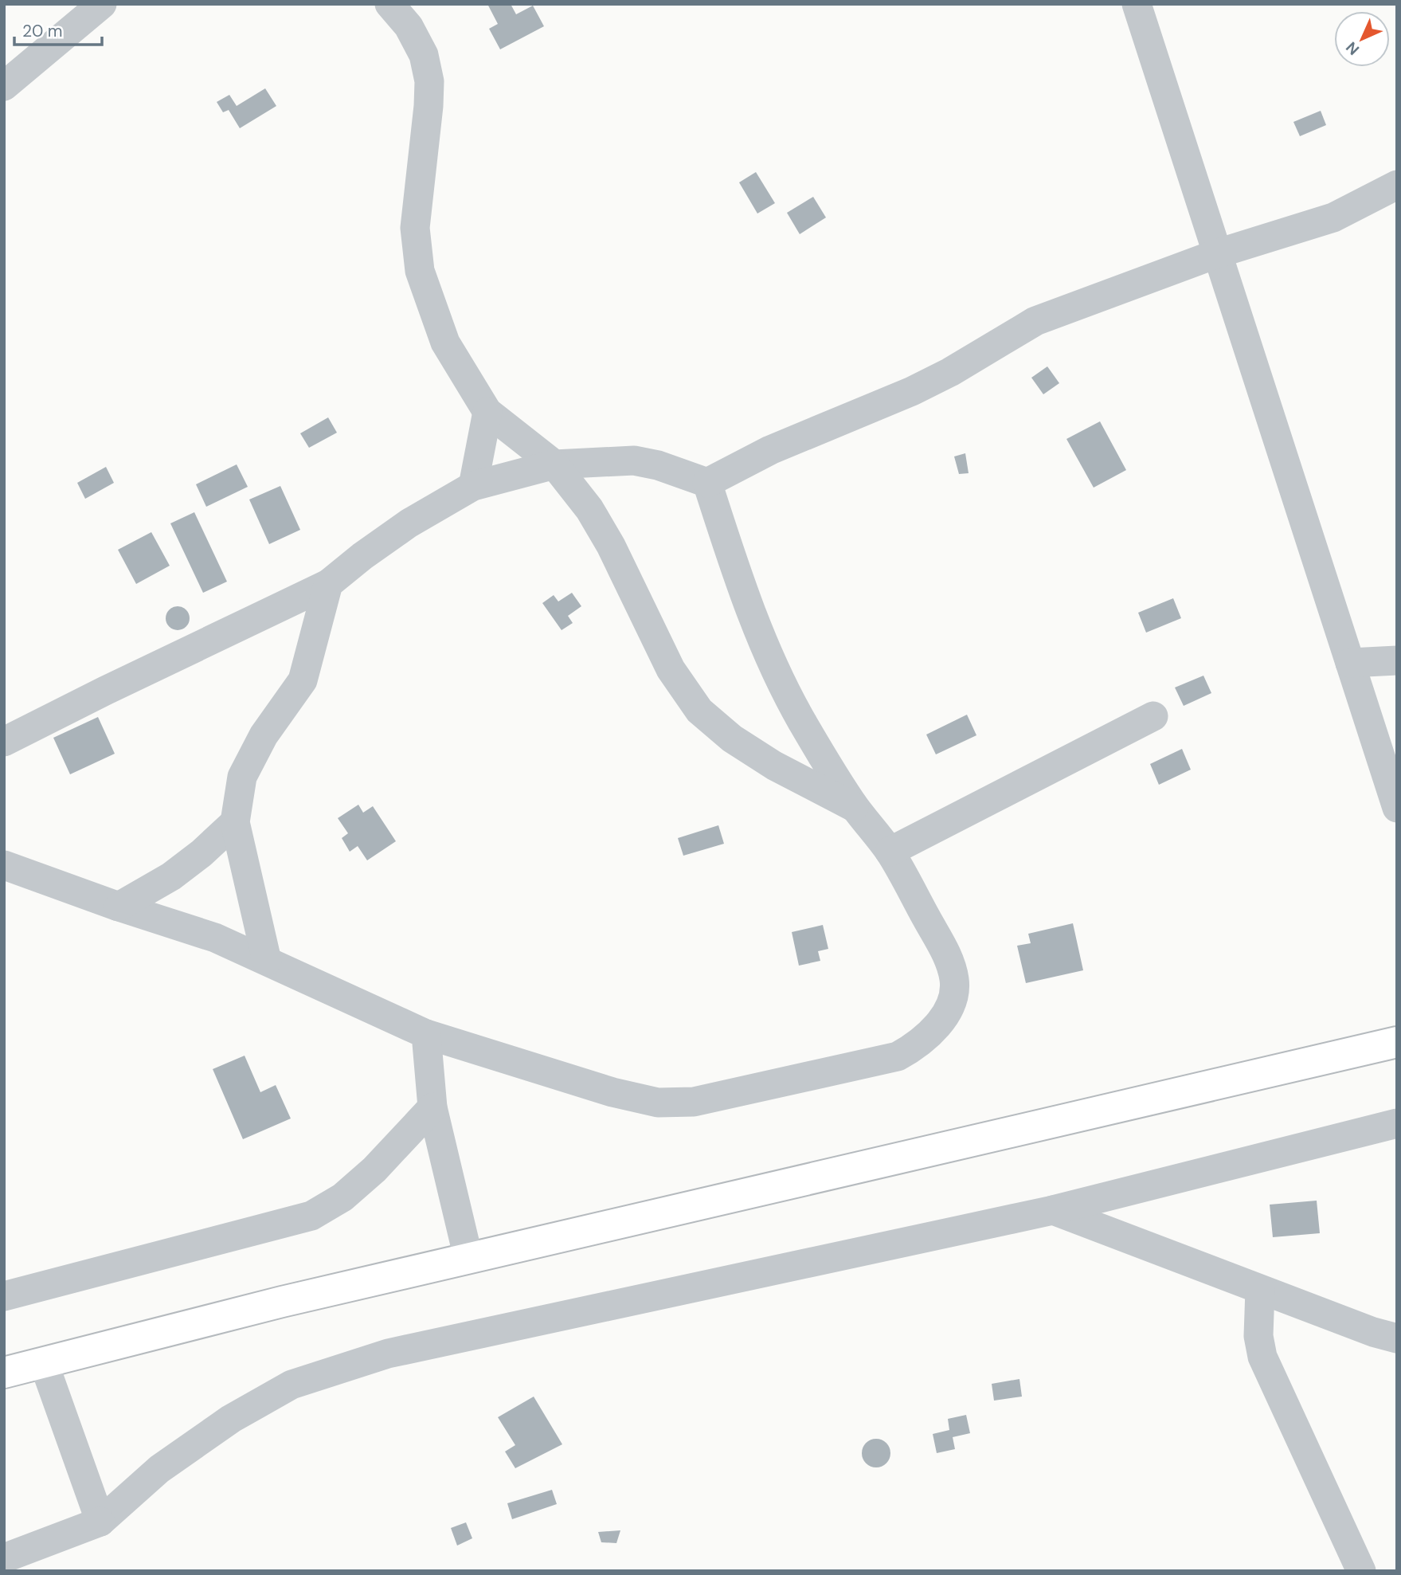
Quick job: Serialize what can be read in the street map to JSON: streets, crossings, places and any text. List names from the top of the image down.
{
  "scale_bar": "20 m",
  "north": "bottom left"
}
